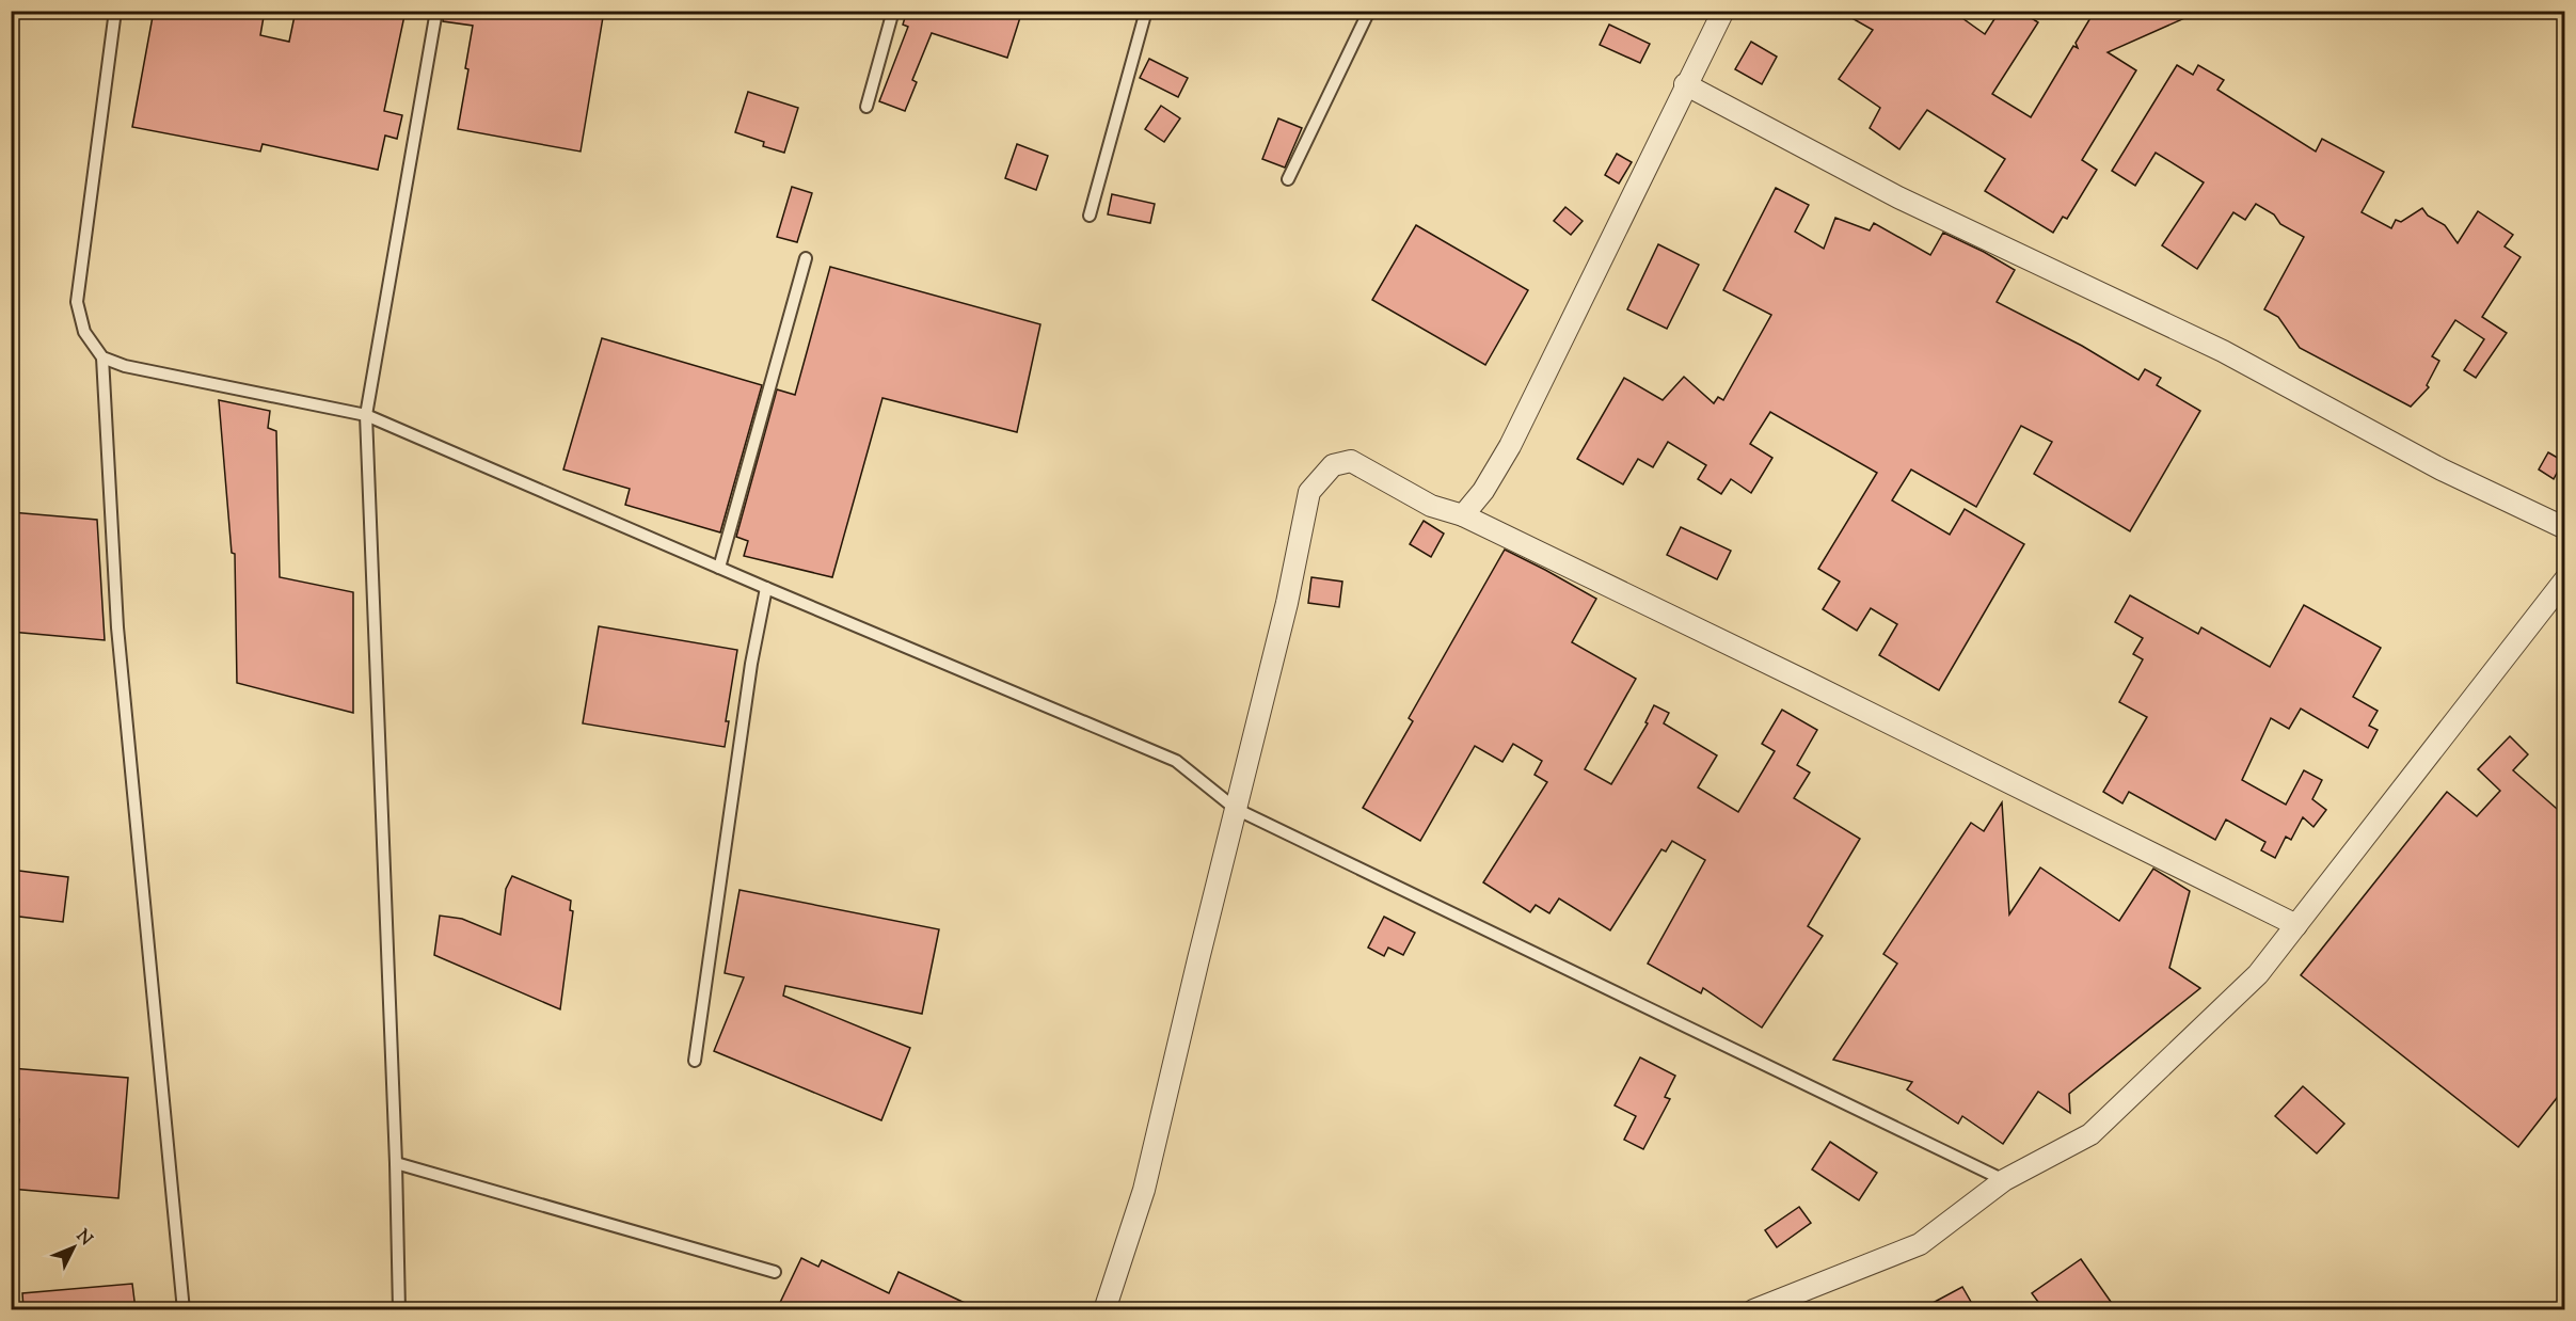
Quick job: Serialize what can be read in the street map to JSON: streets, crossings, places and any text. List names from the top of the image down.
{
  "north": "top right"
}
